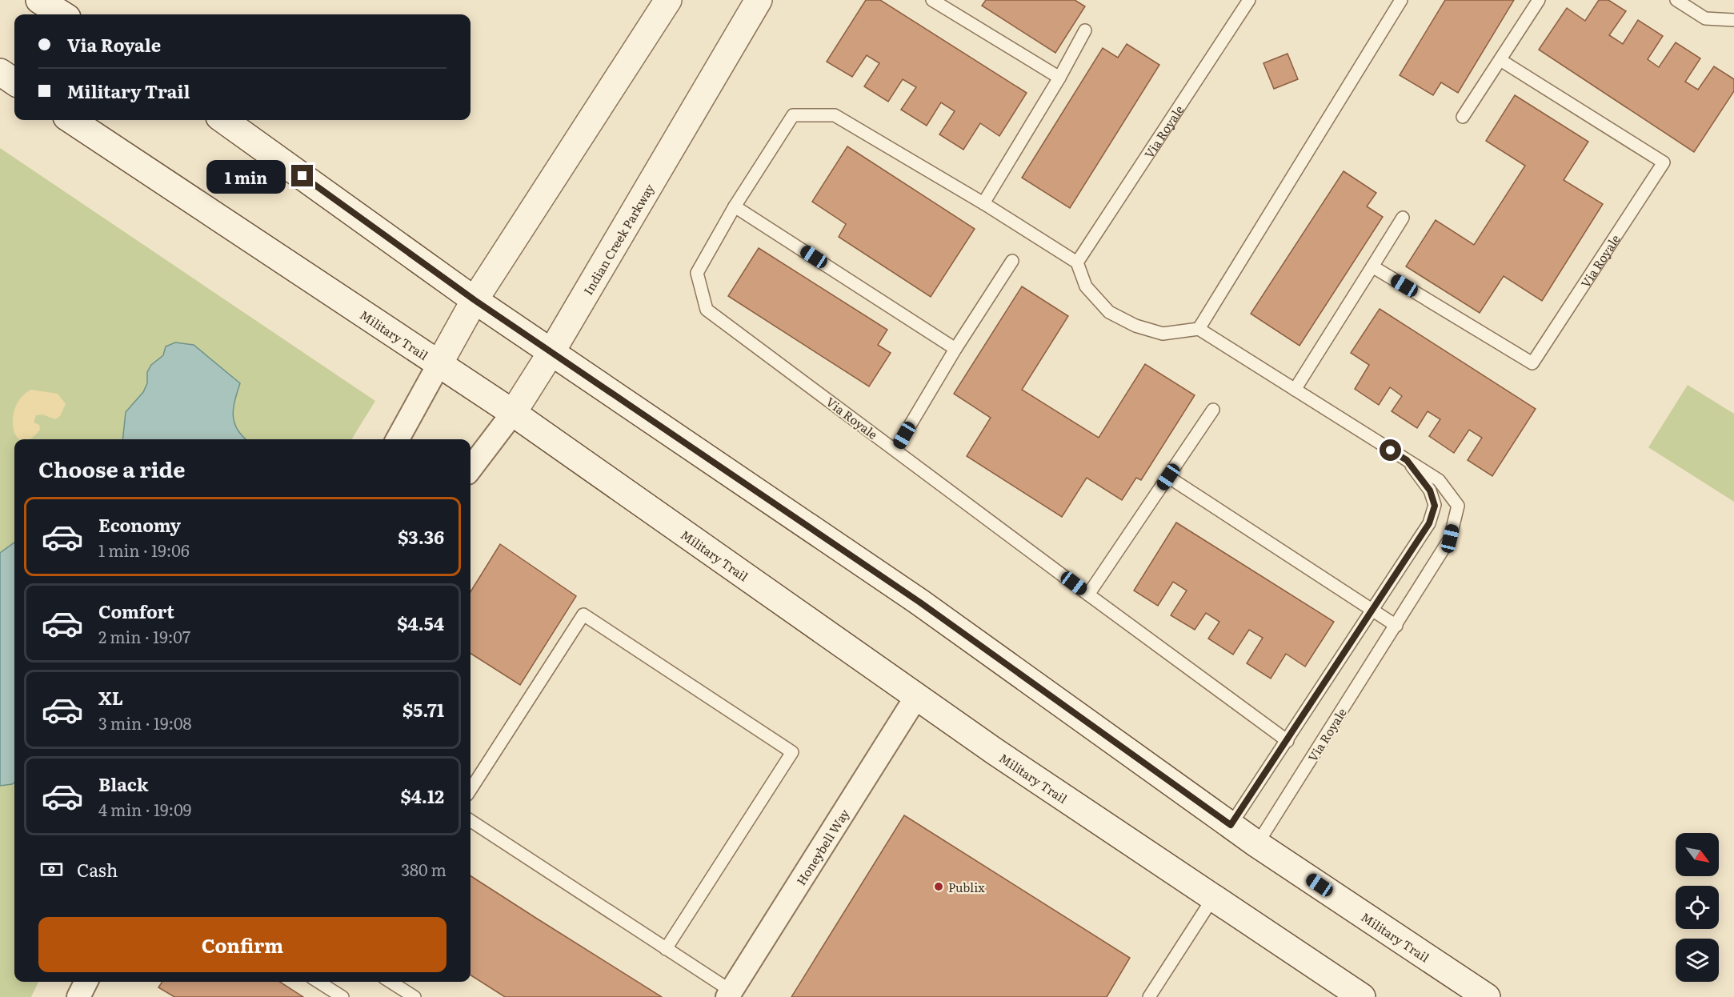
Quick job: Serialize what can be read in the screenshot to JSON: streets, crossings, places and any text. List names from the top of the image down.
{
  "streets": {
    "main road": ["Indian Creek Parkway", "Military Trail"],
    "street": ["Honeybell Way"],
    "lane": ["Via Royale"]
  },
  "crossings": [
    ["Via Royale", "Military Trail"],
    ["Indian Creek Parkway", "Military Trail"],
    ["Military Trail", "Honeybell Way"]
  ],
  "places": ["Publix"],
  "north": "bottom right",
  "page": {
    "banner": ["Via Royale", "Military Trail"],
    "bubble": "1 min",
    "heading": "Choose a ride",
    "list": [
      {
        "name": "Economy",
        "note": "1 min · 19:06",
        "value": "$3.36"
      },
      {
        "name": "Comfort",
        "note": "2 min · 19:07",
        "value": "$4.54"
      },
      {
        "name": "XL",
        "note": "3 min · 19:08",
        "value": "$5.71"
      },
      {
        "name": "Black",
        "note": "4 min · 19:09",
        "value": "$4.12"
      }
    ],
    "pay": ["Cash", "380 m"],
    "buttons": "Confirm"
  }
}
